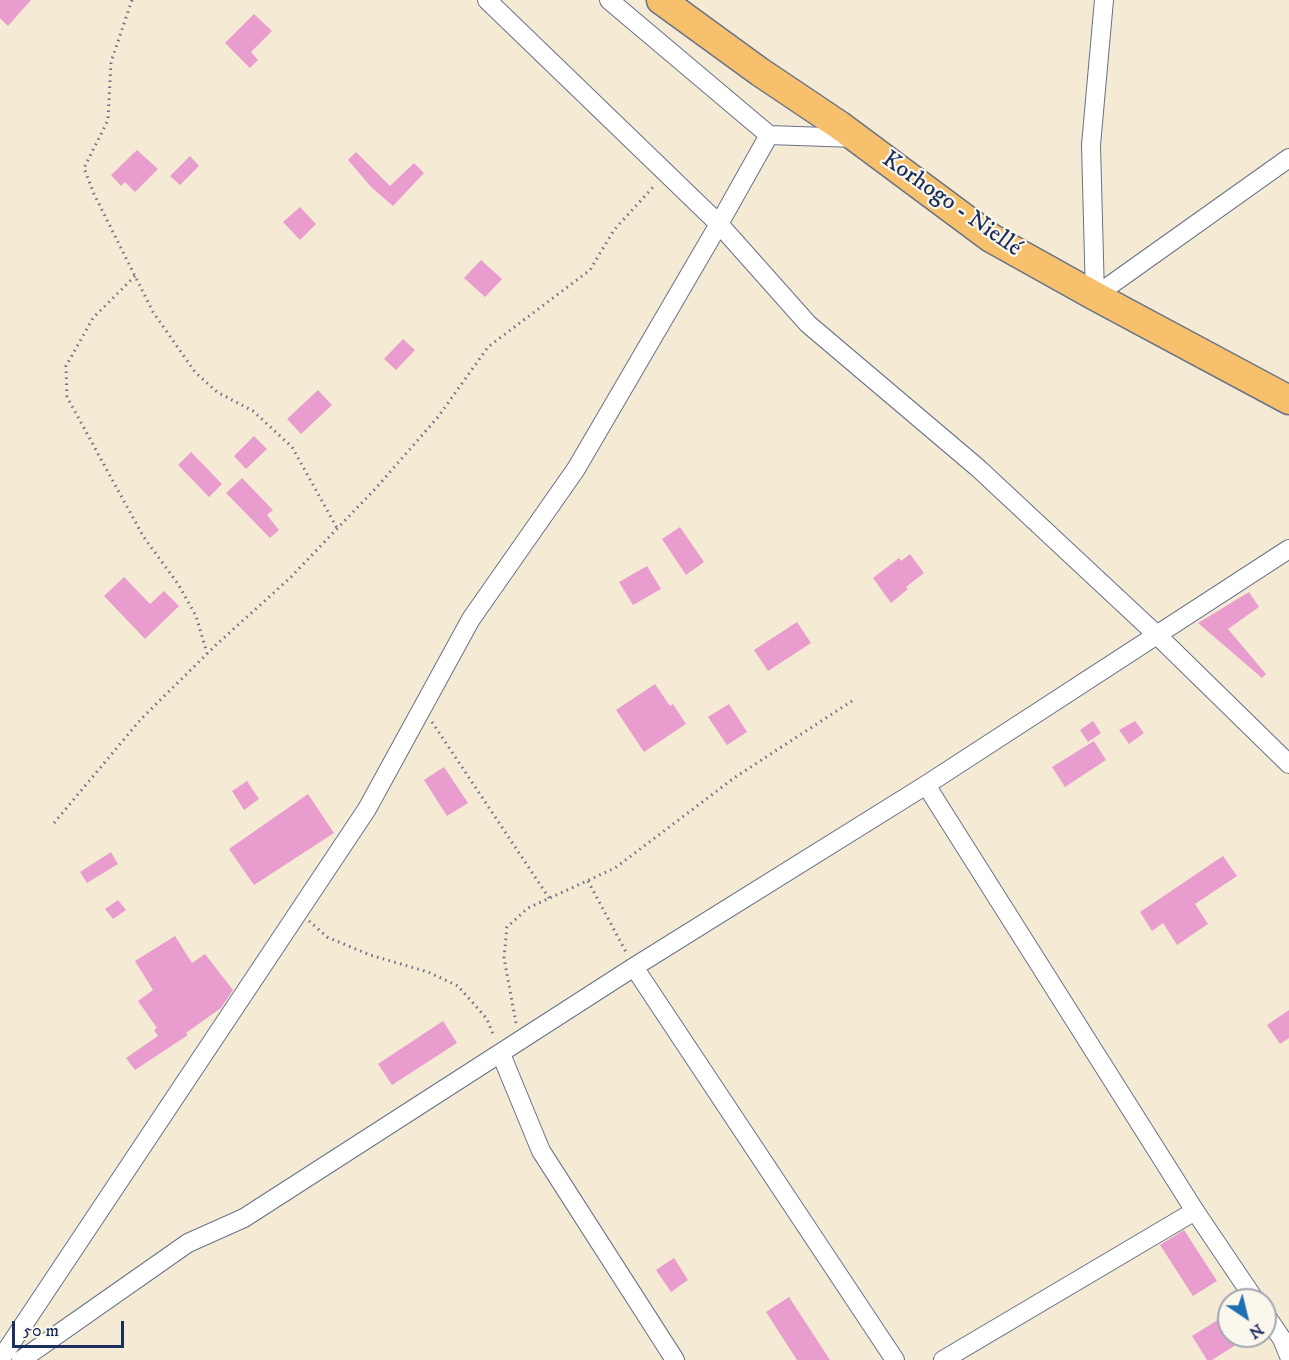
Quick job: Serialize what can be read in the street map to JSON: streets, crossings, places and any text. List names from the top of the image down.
{
  "streets": {
    "main road": ["Korhogo - Niellé"]
  },
  "scale_bar": "50 m",
  "north": "bottom right"
}
